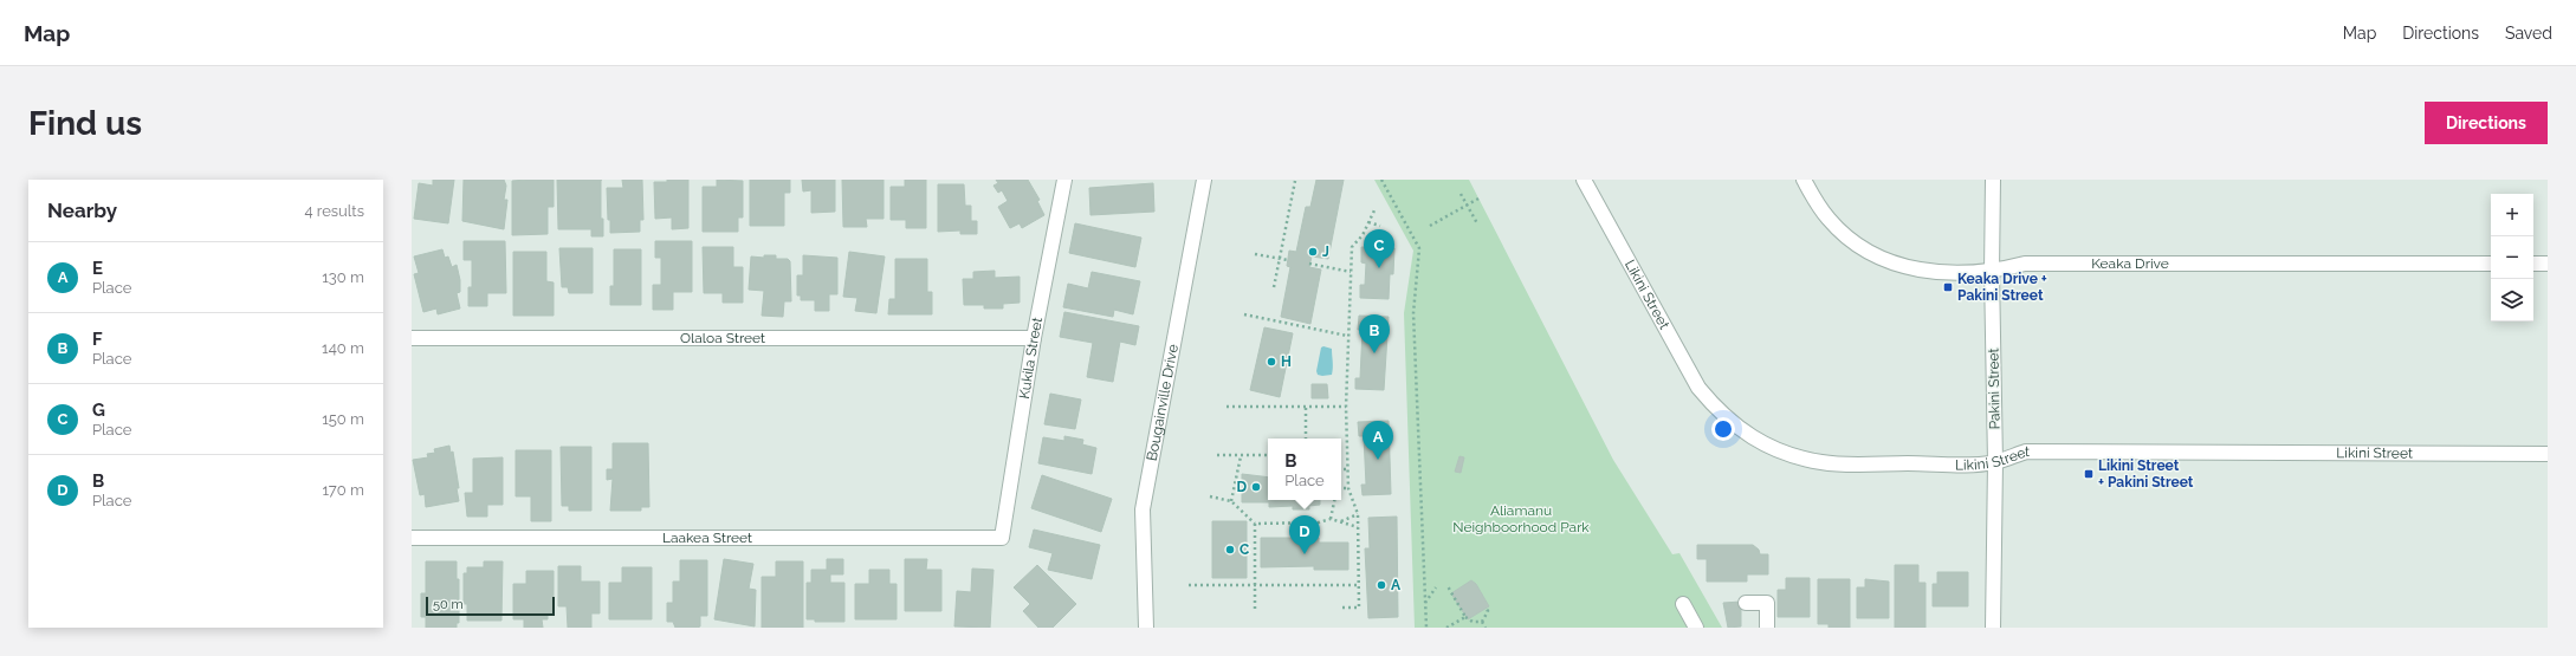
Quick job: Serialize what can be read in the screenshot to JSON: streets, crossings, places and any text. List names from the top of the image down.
{
  "streets": {
    "street": [
      "Keaka Drive",
      "Likini Street",
      "Olaloa Street",
      "Kukila Street",
      "Pakini Street",
      "Bougainville Drive",
      "Laakea Street"
    ]
  },
  "crossings": [
    ["Keaka Drive", "Pakini Street"],
    ["Likini Street", "Pakini Street"],
    ["Olaloa Street", "Kukila Street"],
    ["Kukila Street", "Laakea Street"]
  ],
  "parks": ["Aliamanu Neighboorhood Park"],
  "places": {
    "other": [
      "J",
      "H",
      "D",
      "C",
      "A"
    ],
    "transit": ["Keaka Drive + Pakini Street", "Likini Street + Pakini Street"]
  },
  "scale_bar": "50 m",
  "page": {
    "header": "Map",
    "nav": ["Map", "Directions", "Saved"],
    "buttons": "Directions",
    "title": "Find us",
    "heading": ["Nearby", "4 results"],
    "map_buttons": ["+", "−"],
    "pins": [
      "C",
      "B",
      "A",
      "D"
    ],
    "list": [
      {
        "mark": "A",
        "name": "E",
        "note": "Place",
        "value": "130 m"
      },
      {
        "mark": "B",
        "name": "F",
        "note": "Place",
        "value": "140 m"
      },
      {
        "mark": "C",
        "name": "G",
        "note": "Place",
        "value": "150 m"
      },
      {
        "mark": "D",
        "name": "B",
        "note": "Place",
        "value": "170 m"
      }
    ],
    "popup": ["B", "Place"],
    "scale": "50 m"
  }
}
